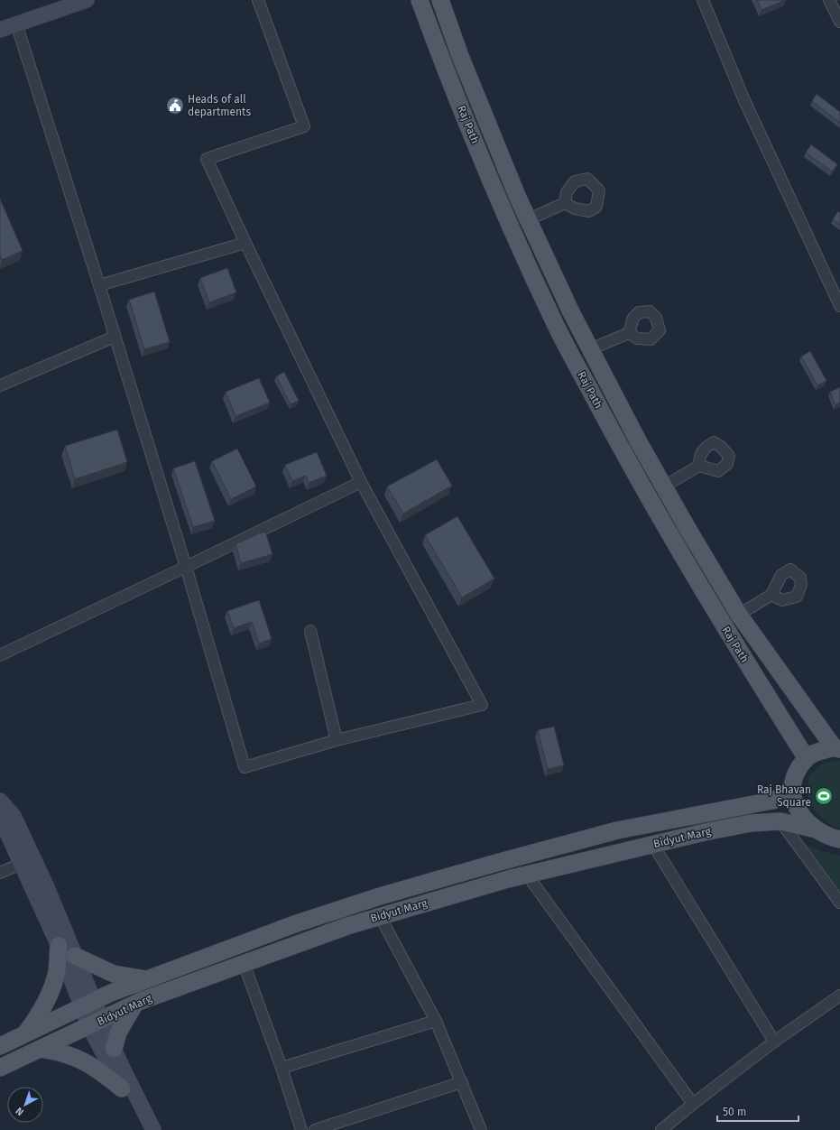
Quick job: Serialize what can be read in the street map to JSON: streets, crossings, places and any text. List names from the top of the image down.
{
  "streets": {
    "main road": ["Raj Path", "Bidyut Marg"]
  },
  "places": {
    "public building": ["Heads of all departments"],
    "sports": ["Raj Bhavan Square"]
  },
  "scale_bar": "50 m",
  "north": "bottom left"
}
